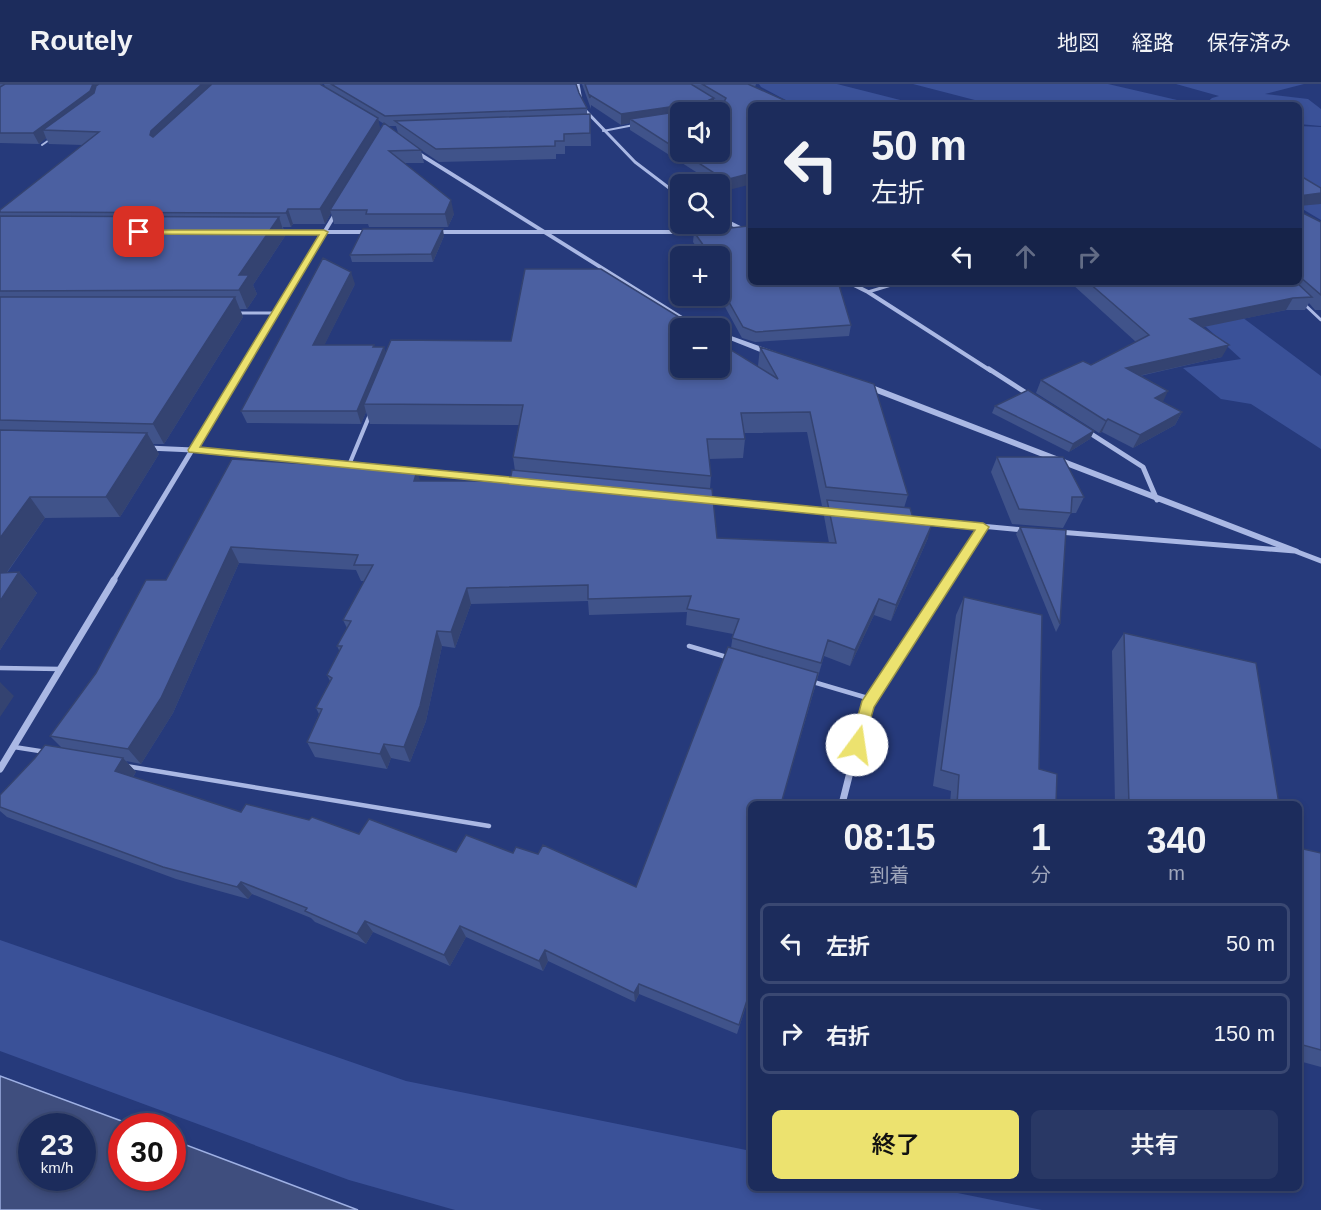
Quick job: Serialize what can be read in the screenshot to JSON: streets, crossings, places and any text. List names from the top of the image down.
{
  "page": {
    "header": "Routely",
    "nav": ["地図", "経路", "保存済み"],
    "map_buttons": ["+", "−"],
    "turn": ["50 m", "左折"],
    "eta": [
      "08:15",
      "到着",
      "1",
      "分",
      "340",
      "m"
    ],
    "list": [
      {
        "name": "左折",
        "value": "50 m"
      },
      {
        "name": "右折",
        "value": "150 m"
      }
    ],
    "buttons": ["終了", "共有"],
    "speed": "23 km/h",
    "limit": "30"
  }
}
